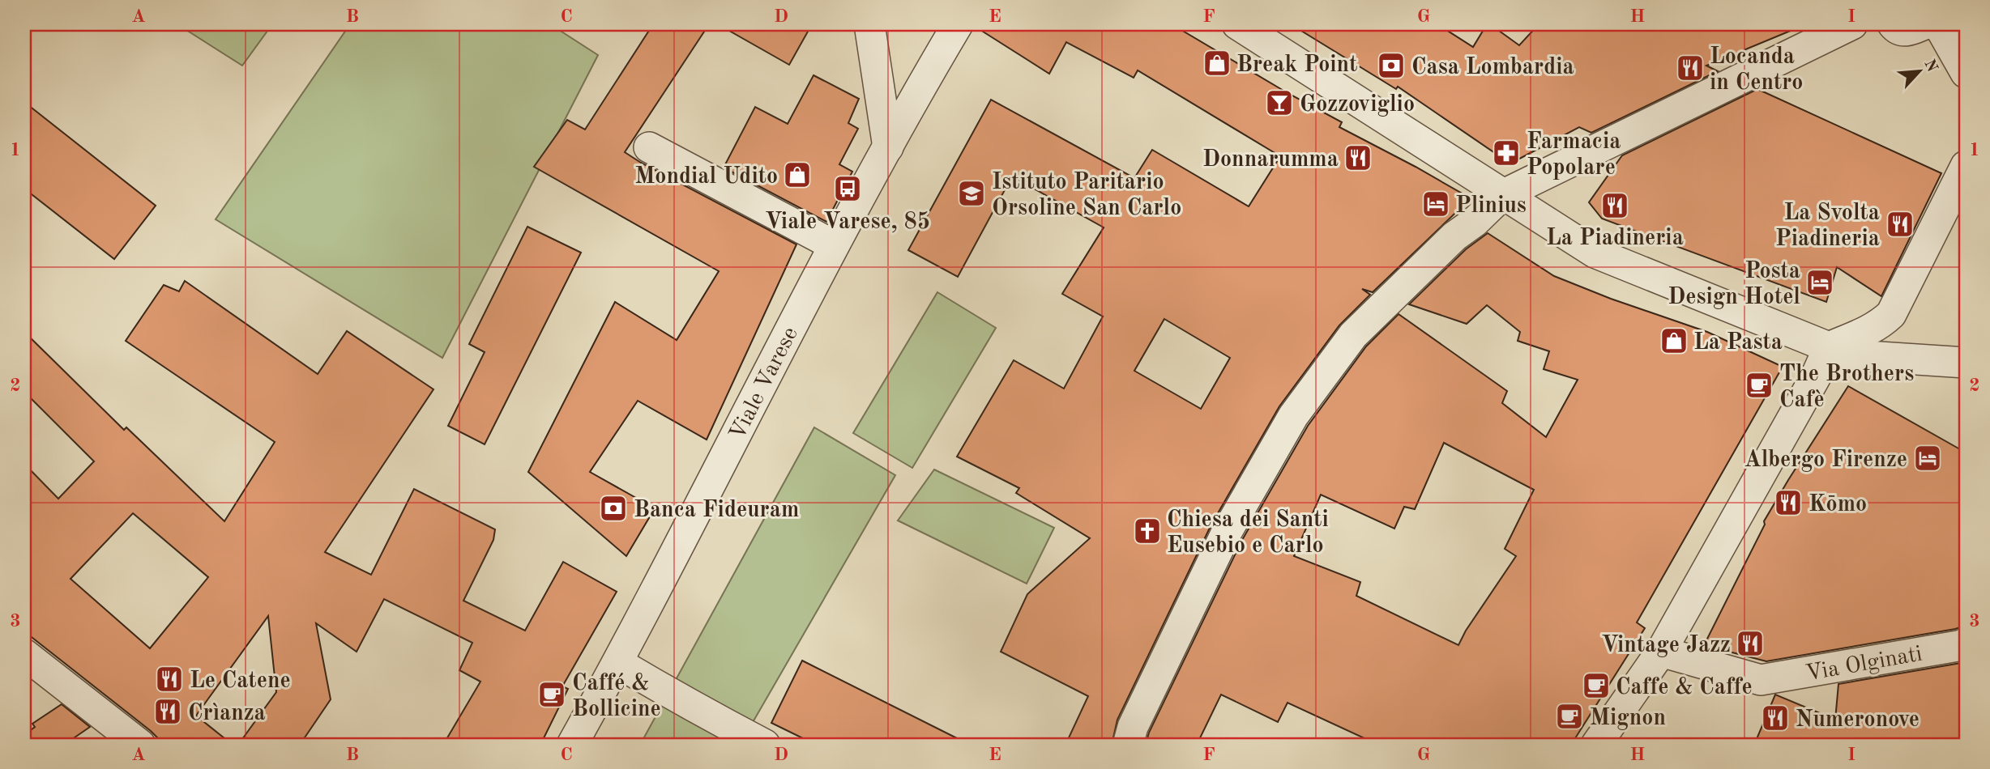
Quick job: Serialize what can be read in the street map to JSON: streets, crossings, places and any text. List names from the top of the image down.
{
  "streets": {
    "street": ["Viale Varese", "Via Olginati"]
  },
  "places": {
    "shop": ["Break Point", "Mondial Udito", "La Pasta"],
    "bank": ["Casa Lombardia", "Banca Fideuram"],
    "restaurant": [
      "Locanda in Centro",
      "Donnarumma",
      "La Piadineria",
      "La Svolta Piadineria",
      "Kōmo",
      "Vintage Jazz",
      "Le Catene",
      "Crìanza",
      "Numeronove"
    ],
    "bar": ["Gozzoviglio"],
    "pharmacy": ["Farmacia Popolare"],
    "bus stop": ["Viale Varese, 85"],
    "school or university": ["Istituto Paritario Orsoline San Carlo"],
    "hotel": ["Plinius", "Posta Design Hotel", "Albergo Firenze"],
    "cafe": [
      "The Brothers Cafè",
      "Caffe & Caffe",
      "Caffé & Bollicine",
      "Mignon"
    ],
    "church": ["Chiesa dei Santi Eusebio e Carlo"]
  },
  "north": "top right",
  "grid": {
    "columns": [
      "A",
      "B",
      "C",
      "D",
      "E",
      "F",
      "G",
      "H",
      "I"
    ],
    "rows": ["1", "2", "3"]
  }
}
